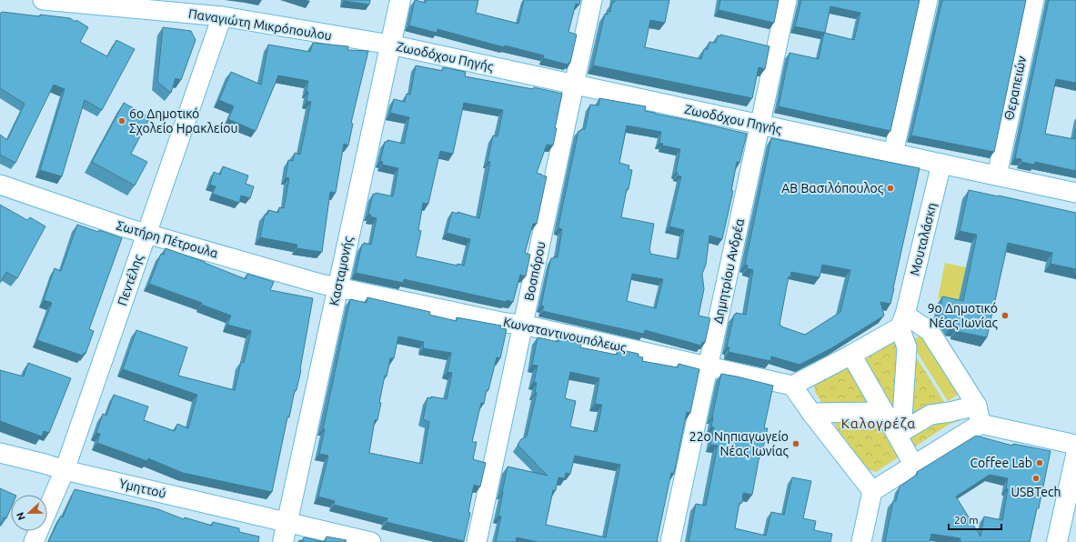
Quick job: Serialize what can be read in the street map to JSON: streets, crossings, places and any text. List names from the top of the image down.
{
  "streets": {
    "street": [
      "Παναγιώτη Μικρόπουλου",
      "Ζωοδόχου Πηγής",
      "Θεραπειών",
      "Σωτήρη Πέτρουλα",
      "Μουταλάσκη",
      "Κασταμονής",
      "Βοσπόρου",
      "Δημητρίου Ανδρέα",
      "Πεντέλης",
      "Κωνσταντινουπόλεως",
      "Υμηττού"
    ]
  },
  "crossings": [
    ["Παναγιώτη Μικρόπουλου", "Ζωοδόχου Πηγής"],
    ["Παναγιώτη Μικρόπουλου", "Κασταμονής"],
    ["Παναγιώτη Μικρόπουλου", "Πεντέλης"],
    ["Ζωοδόχου Πηγής", "Θεραπειών"],
    ["Ζωοδόχου Πηγής", "Μουταλάσκη"],
    ["Ζωοδόχου Πηγής", "Κασταμονής"],
    ["Ζωοδόχου Πηγής", "Βοσπόρου"],
    ["Ζωοδόχου Πηγής", "Δημητρίου Ανδρέα"],
    ["Σωτήρη Πέτρουλα", "Κασταμονής"],
    ["Σωτήρη Πέτρουλα", "Πεντέλης"],
    ["Σωτήρη Πέτρουλα", "Κωνσταντινουπόλεως"],
    ["Κασταμονής", "Κωνσταντινουπόλεως"],
    ["Κασταμονής", "Υμηττού"],
    ["Βοσπόρου", "Κωνσταντινουπόλεως"],
    ["Δημητρίου Ανδρέα", "Κωνσταντινουπόλεως"],
    ["Πεντέλης", "Υμηττού"]
  ],
  "districts": ["Καλογρέζα"],
  "places": [
    "6ο Δημοτικό Σχολείο Ηρακλείου",
    "ΑΒ Βασιλόπουλος",
    "9ο Δημοτικό Νέας Ιωνίας",
    "22ο Νηπιαγωγείο Νέας Ιωνίας",
    "Coffee Lab",
    "USBTech"
  ],
  "scale_bar": "20 m",
  "north": "left"
}
